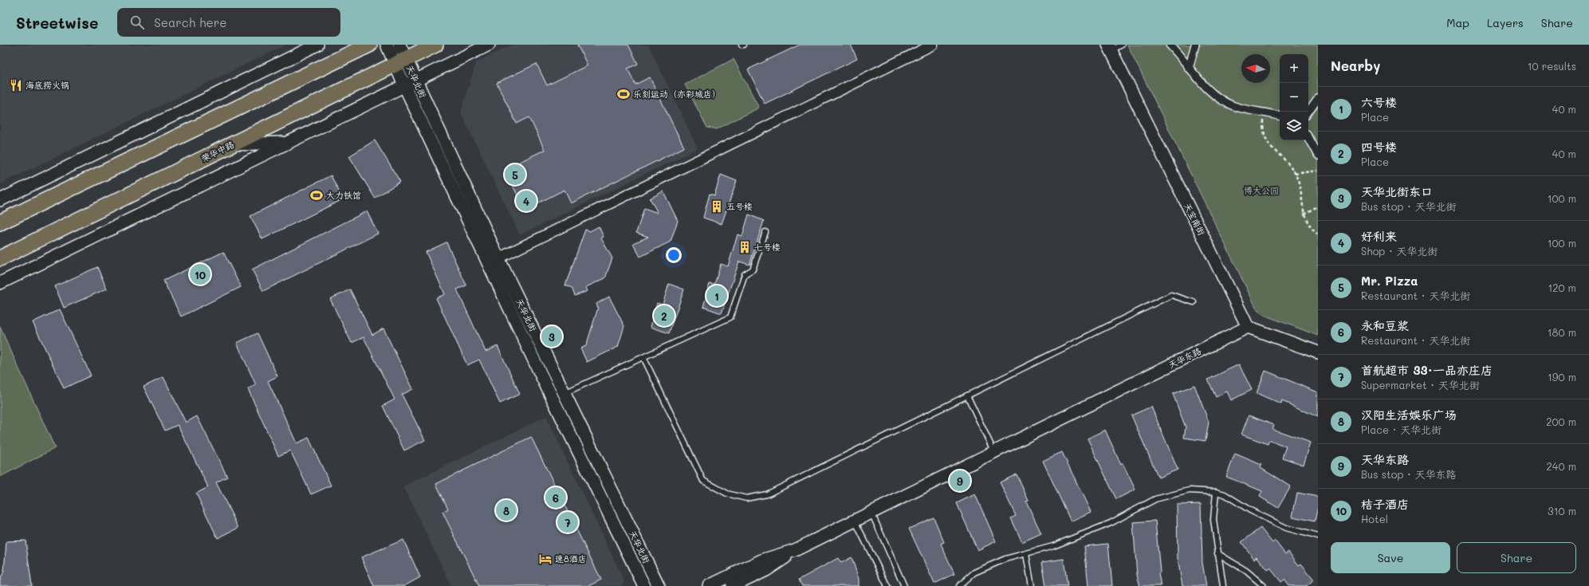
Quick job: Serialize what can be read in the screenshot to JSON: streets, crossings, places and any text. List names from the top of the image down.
{
  "streets": {
    "main road": ["荣华中路"],
    "street": ["天华北街", "天宝南街", "天华东路"]
  },
  "crossings": [
    ["天华北街", "荣华中路"],
    ["天宝南街", "天华东路"]
  ],
  "parks": ["博大公园"],
  "places": {
    "restaurant": ["海底捞火锅"],
    "sports": ["乐刻运动（亦彩城店）", "大力铁馆"],
    "building": ["五号楼", "七号楼"],
    "hotel": ["速8酒店"]
  },
  "north": "left",
  "page": {
    "header": "Streetwise",
    "search": "Search here",
    "nav": ["Map", "Layers", "Share"],
    "heading": ["Nearby", "10 results"],
    "map_buttons": ["+", "−"],
    "list": [
      {
        "mark": "1",
        "name": "六号楼",
        "note": "Place",
        "value": "40 m"
      },
      {
        "mark": "2",
        "name": "四号楼",
        "note": "Place",
        "value": "40 m"
      },
      {
        "mark": "3",
        "name": "天华北街东口",
        "note": "Bus stop · 天华北街",
        "value": "100 m"
      },
      {
        "mark": "4",
        "name": "好利来",
        "note": "Shop · 天华北街",
        "value": "100 m"
      },
      {
        "mark": "5",
        "name": "Mr. Pizza",
        "note": "Restaurant · 天华北街",
        "value": "120 m"
      },
      {
        "mark": "6",
        "name": "永和豆浆",
        "note": "Restaurant · 天华北街",
        "value": "180 m"
      },
      {
        "mark": "7",
        "name": "首航超市 33·一品亦庄店",
        "note": "Supermarket · 天华北街",
        "value": "190 m"
      },
      {
        "mark": "8",
        "name": "汉阳生活娱乐广场",
        "note": "Place · 天华北街",
        "value": "200 m"
      },
      {
        "mark": "9",
        "name": "天华东路",
        "note": "Bus stop · 天华东路",
        "value": "240 m"
      },
      {
        "mark": "10",
        "name": "桔子酒店",
        "note": "Hotel",
        "value": "310 m"
      }
    ],
    "pins": [
      "5",
      "4",
      "10",
      "1",
      "2",
      "3",
      "9",
      "6",
      "8",
      "7"
    ],
    "buttons": ["Save", "Share"]
  }
}
